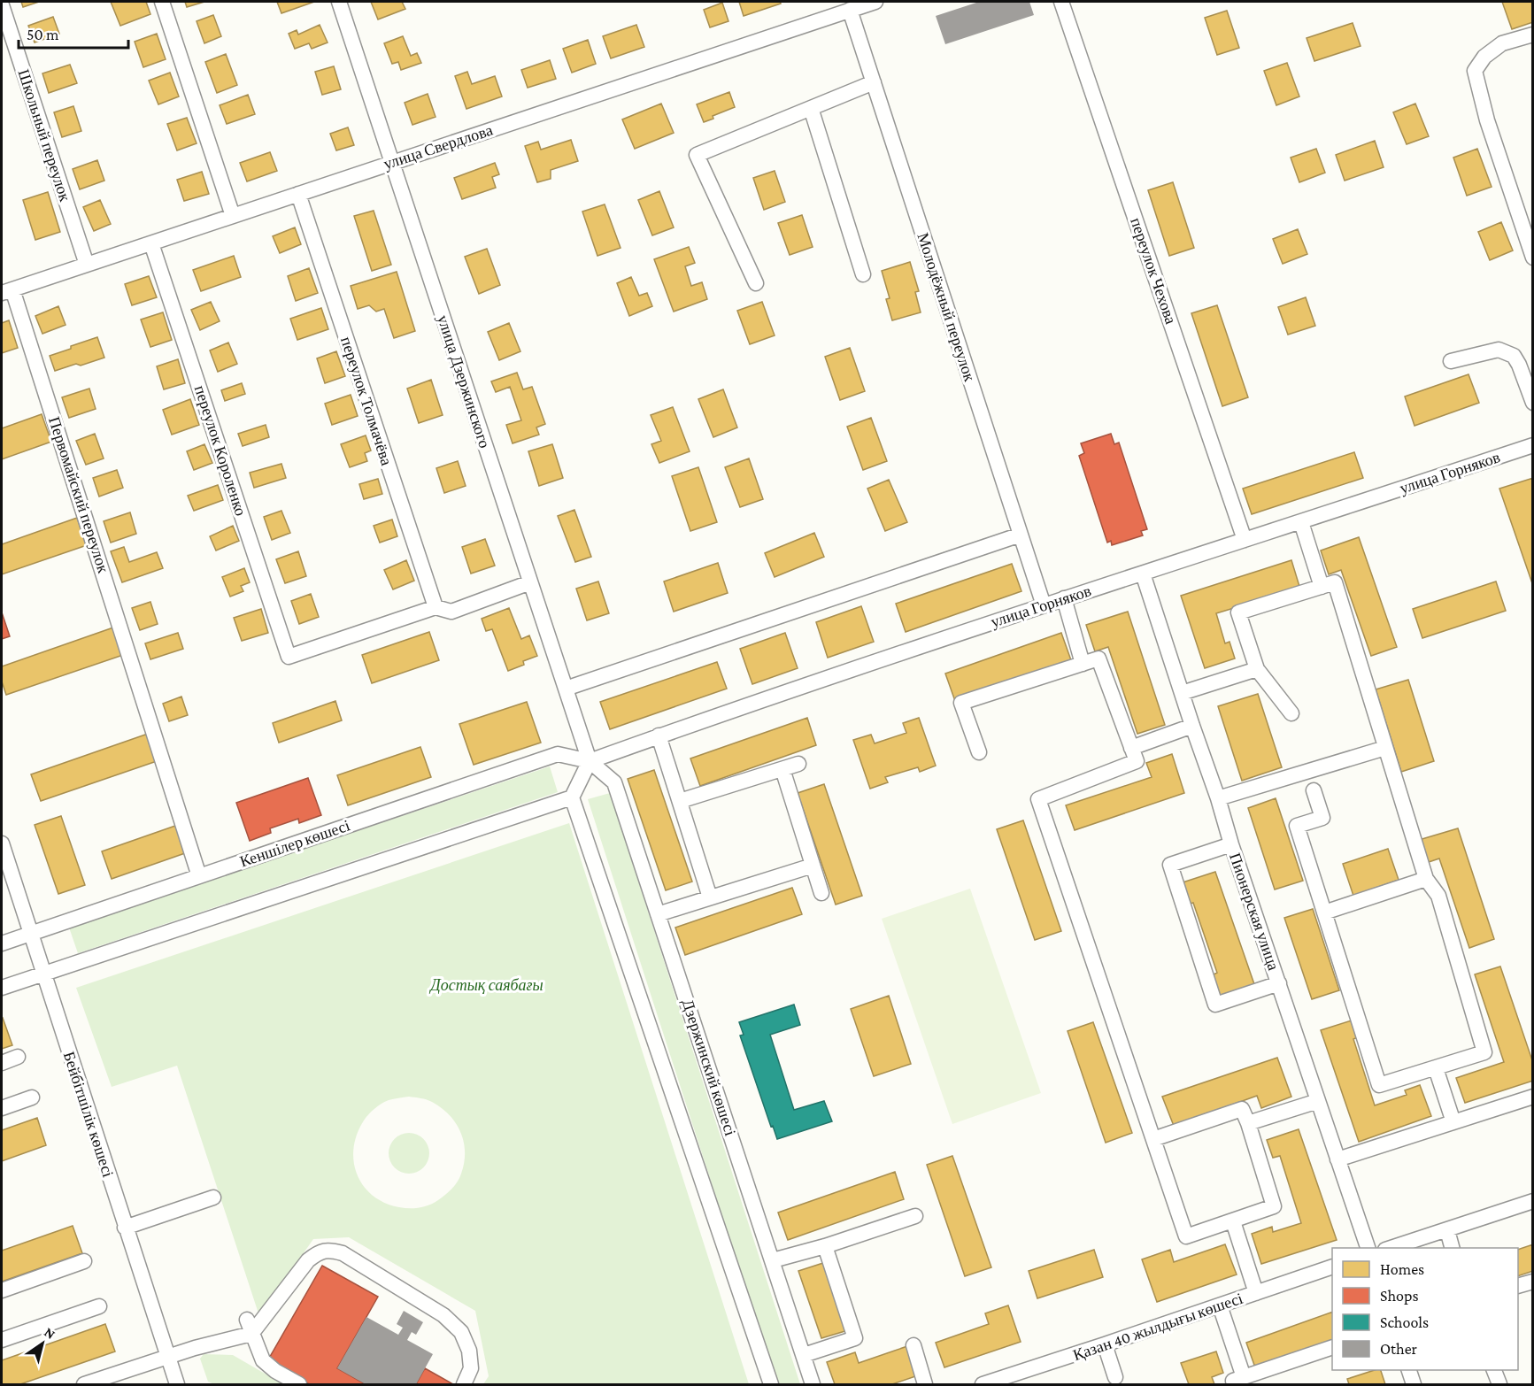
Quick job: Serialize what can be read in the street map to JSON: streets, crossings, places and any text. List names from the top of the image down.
{
  "streets": {
    "street": [
      "Школьный переулок",
      "улица Свердлова",
      "переулок Чехова",
      "Молодёжный переулок",
      "улица Дзержинского",
      "переулок Толмачёва",
      "переулок Короленко",
      "улица Горняков",
      "Первомайский переулок",
      "Кеншілер көшесі",
      "Пионерская улица",
      "Дзержинский көшесі",
      "Бейбітшілік көшесі",
      "Қазан 40 жылдығы көшесі"
    ]
  },
  "crossings": [
    ["Школьный переулок", "улица Свердлова"],
    ["улица Свердлова", "Молодёжный переулок"],
    ["улица Свердлова", "улица Дзержинского"],
    ["улица Свердлова", "переулок Толмачёва"],
    ["улица Свердлова", "переулок Короленко"],
    ["улица Свердлова", "Первомайский переулок"],
    ["переулок Чехова", "улица Горняков"],
    ["Молодёжный переулок", "улица Горняков"],
    ["улица Дзержинского", "улица Горняков"],
    ["улица Дзержинского", "Кеншілер көшесі"],
    ["улица Дзержинского", "Дзержинский көшесі"],
    ["переулок Толмачёва", "переулок Короленко"],
    ["улица Горняков", "Кеншілер көшесі"],
    ["улица Горняков", "Пионерская улица"],
    ["улица Горняков", "Дзержинский көшесі"],
    ["Первомайский переулок", "Кеншілер көшесі"],
    ["Кеншілер көшесі", "Дзержинский көшесі"],
    ["Кеншілер көшесі", "Бейбітшілік көшесі"]
  ],
  "parks": ["Достық саябағы"],
  "legend": [
    "Homes",
    "Shops",
    "Schools",
    "Other"
  ],
  "scale_bar": "50 m",
  "north": "top right"
}
